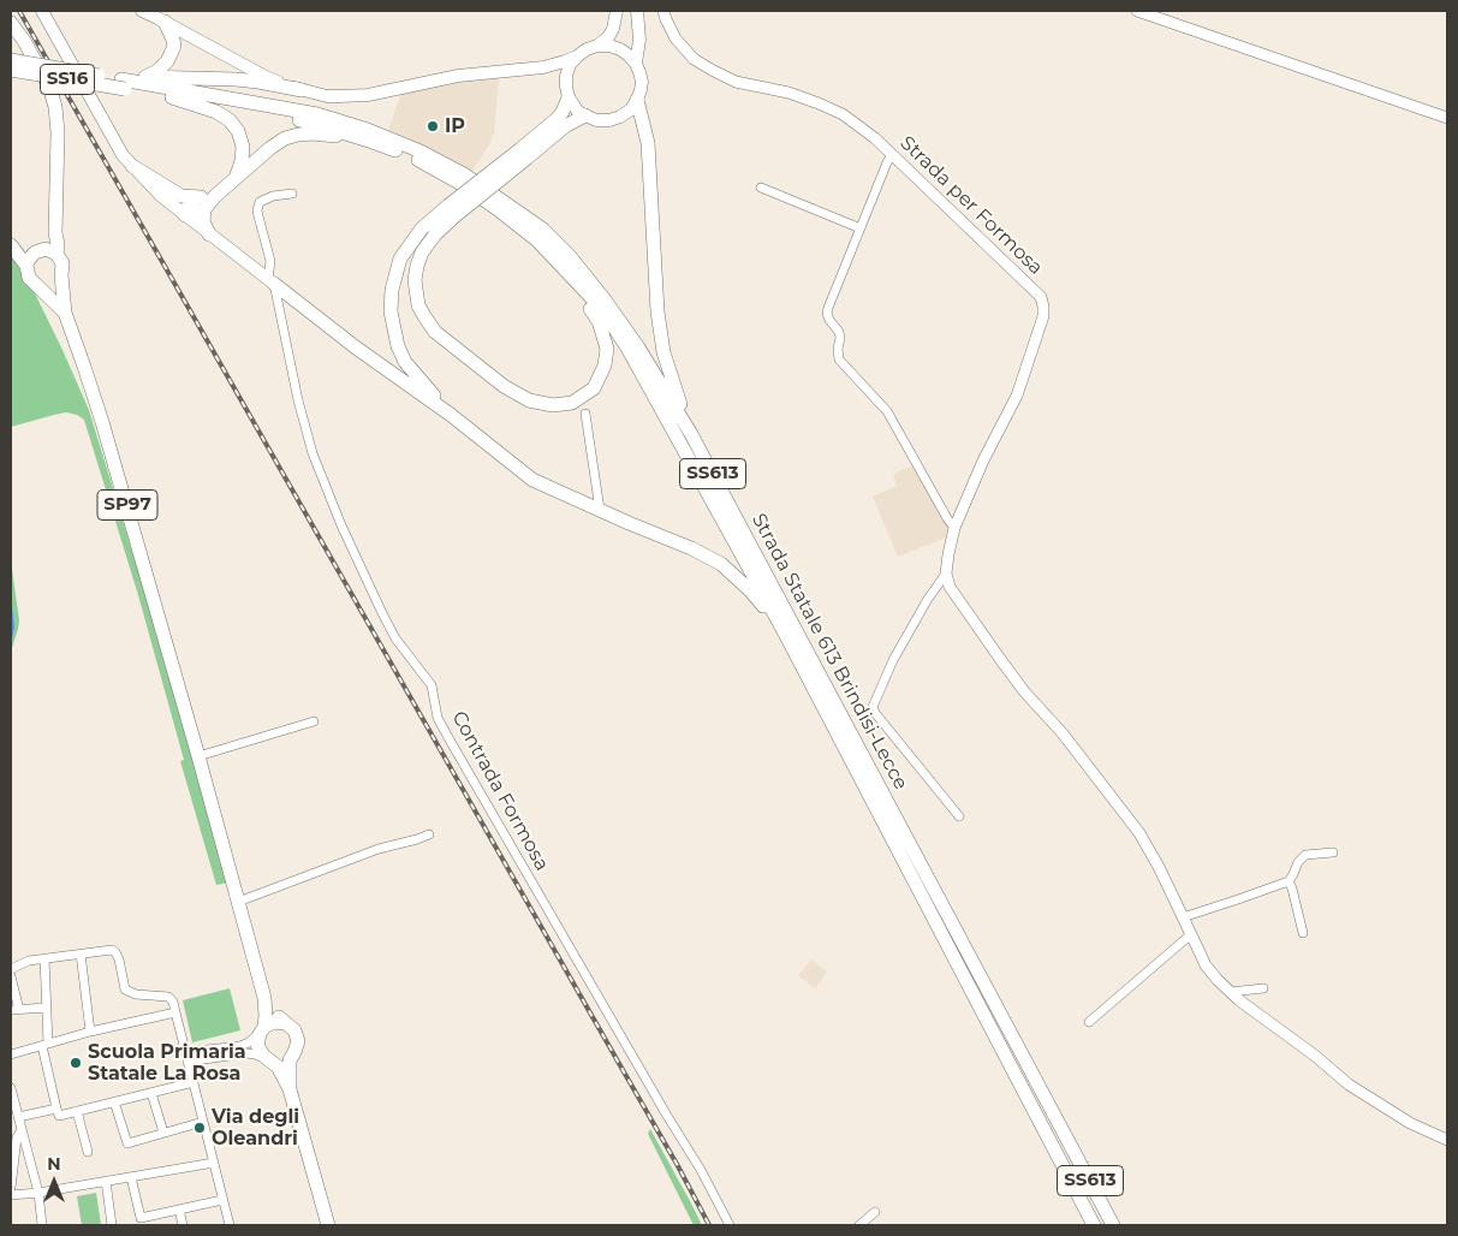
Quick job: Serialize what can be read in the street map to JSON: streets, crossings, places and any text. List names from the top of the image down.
{
  "streets": {
    "main road": [
      "SS16",
      "SS613",
      "SP97",
      "Strada Statale 613 Brindisi-Lecce"
    ],
    "street": ["Strada per Formosa", "Contrada Formosa"]
  },
  "crossings": [
    ["SS16", "Strada Statale 613 Brindisi-Lecce"]
  ],
  "places": ["IP", "Scuola Primaria Statale La Rosa", "Via degli Oleandri"],
  "north": "top"
}
